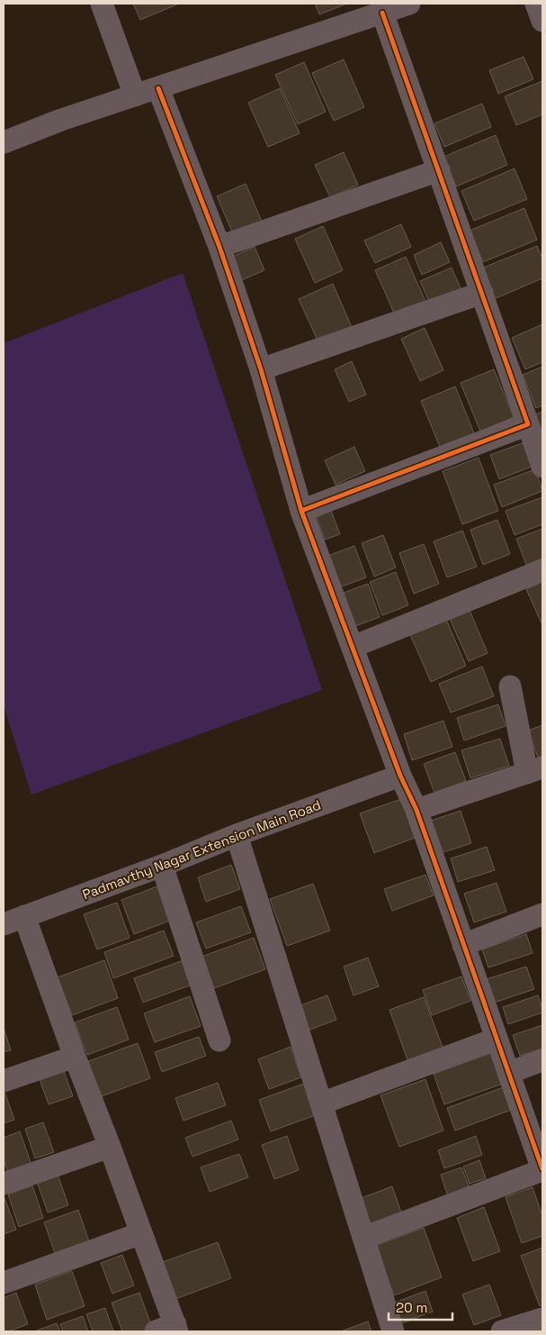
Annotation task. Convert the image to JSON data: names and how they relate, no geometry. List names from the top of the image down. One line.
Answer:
{"streets":{"street":["Padmavthy Nagar Extension Main Road"]},"scale_bar":"20 m"}
